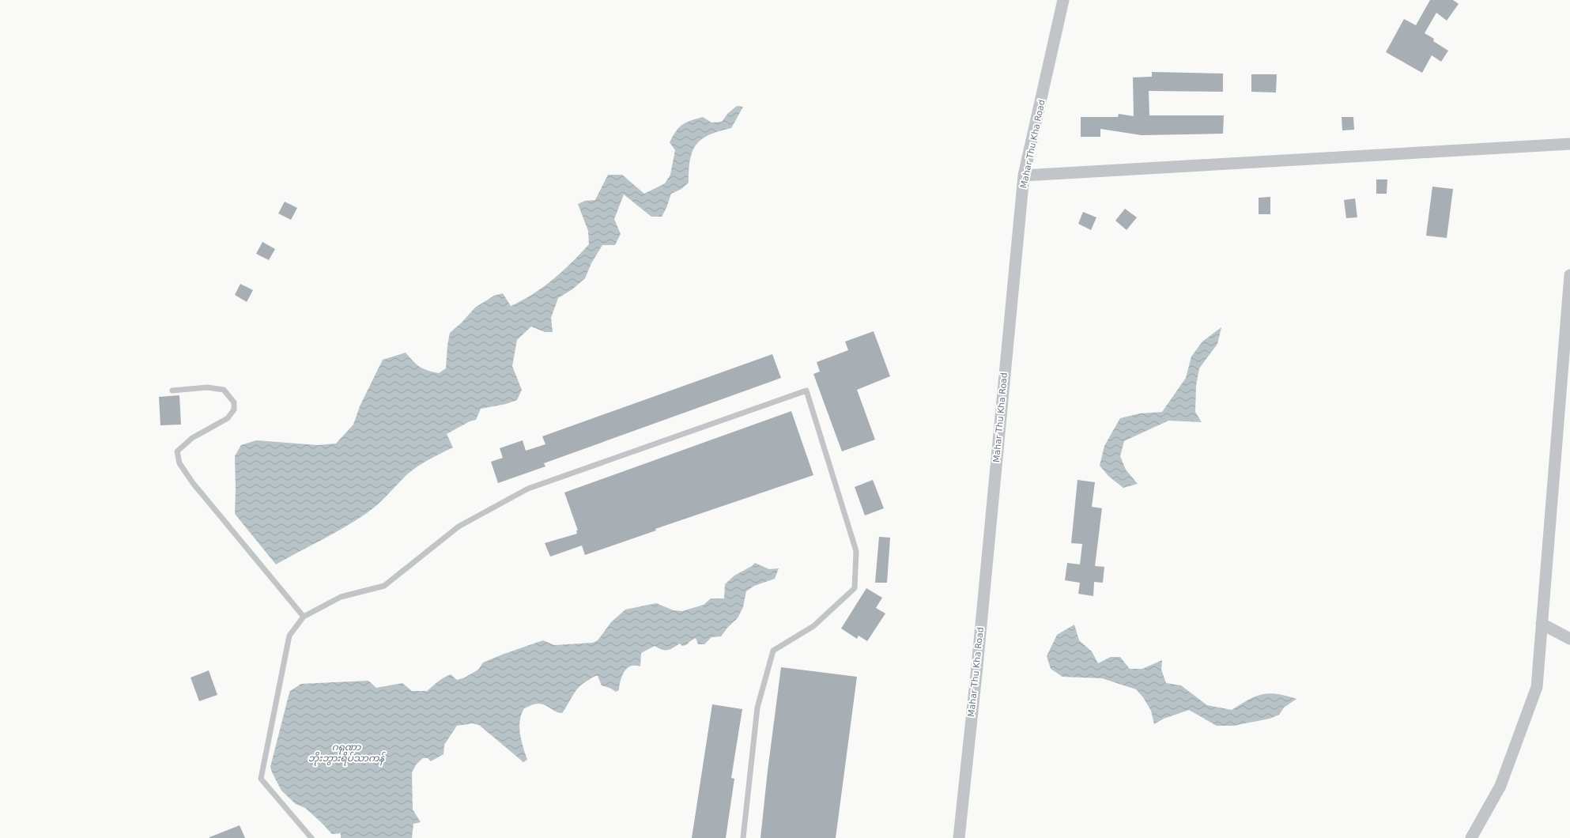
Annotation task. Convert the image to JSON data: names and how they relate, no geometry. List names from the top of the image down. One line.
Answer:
{"streets":{"street":["Mahar Thu Kha Road"]},"water":["ဂရုဏာ ဘိုးဘွားရိပ်သာကန်"]}
